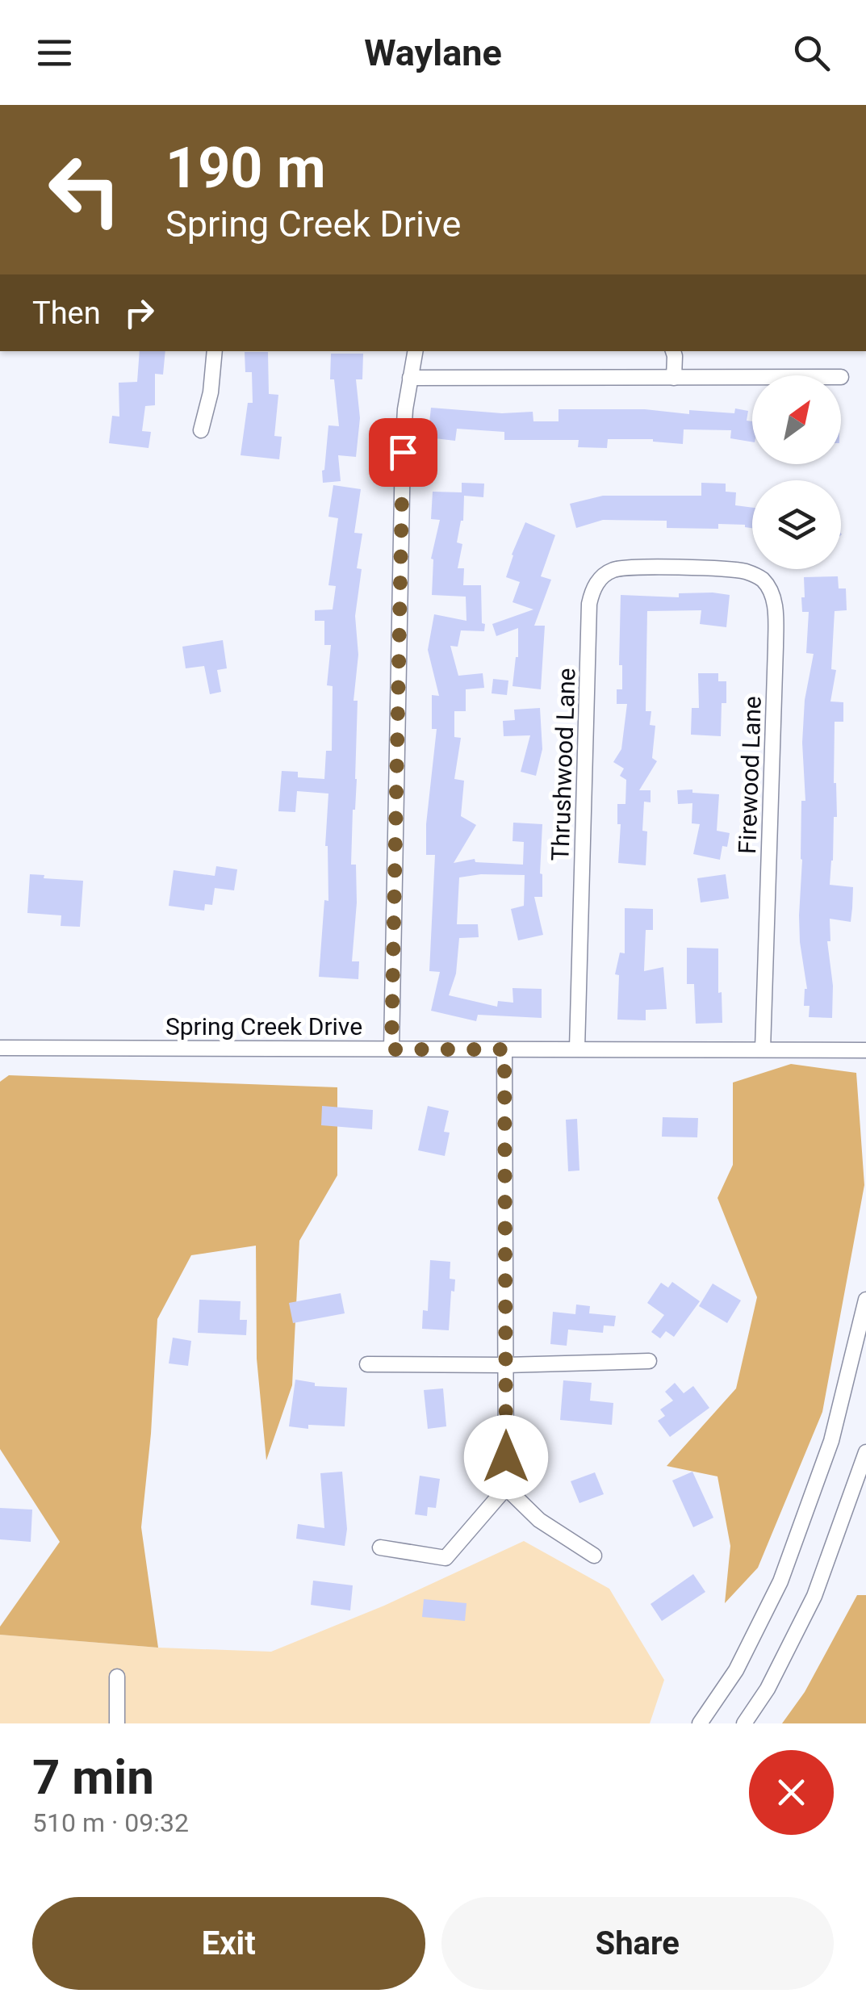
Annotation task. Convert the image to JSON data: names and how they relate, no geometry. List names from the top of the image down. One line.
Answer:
{"streets":{"street":["Thrushwood Lane","Firewood Lane","Spring Creek Drive"]},"crossings":[["Thrushwood Lane","Firewood Lane"],["Thrushwood Lane","Spring Creek Drive"],["Firewood Lane","Spring Creek Drive"]],"north":"top right","page":{"header":"Waylane","turn":["190 m","Spring Creek Drive"],"then":"Then","heading":["7 min","510 m · 09:32"],"buttons":["Exit","Share"]}}
